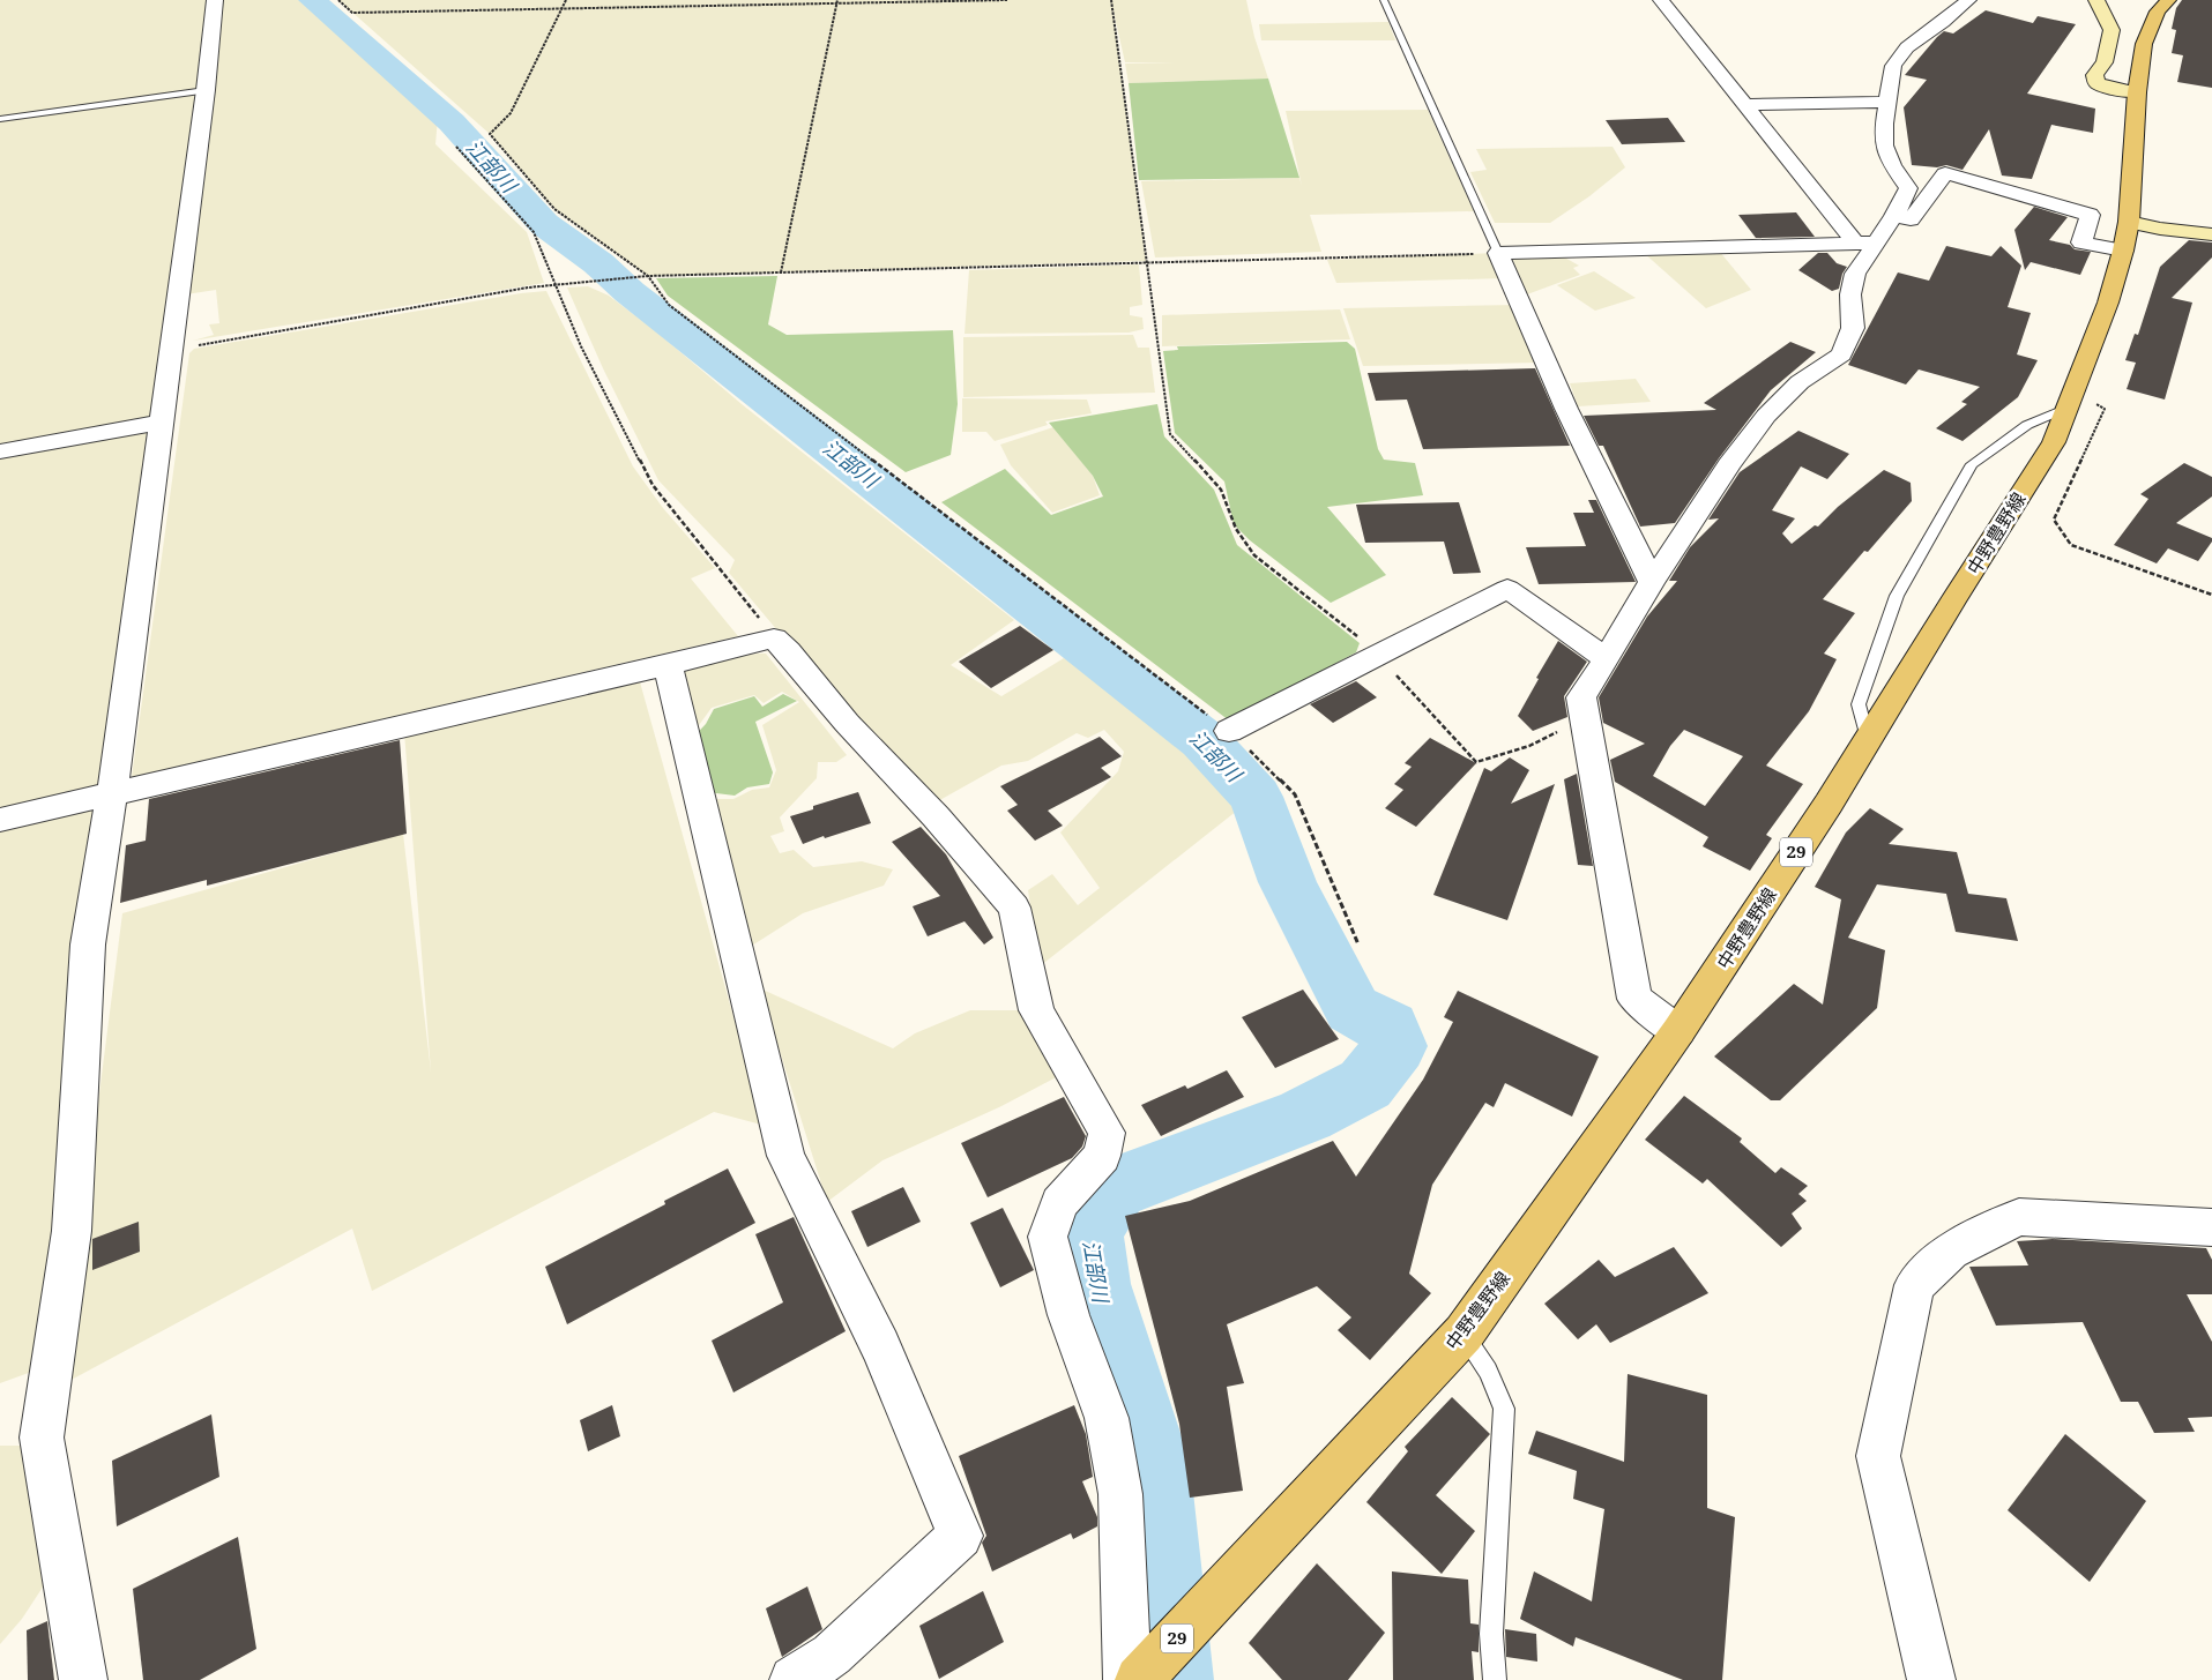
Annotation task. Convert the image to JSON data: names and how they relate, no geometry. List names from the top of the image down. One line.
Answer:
{"streets":{"main road":["中野豊野線","29"]},"water":["江部川"]}
